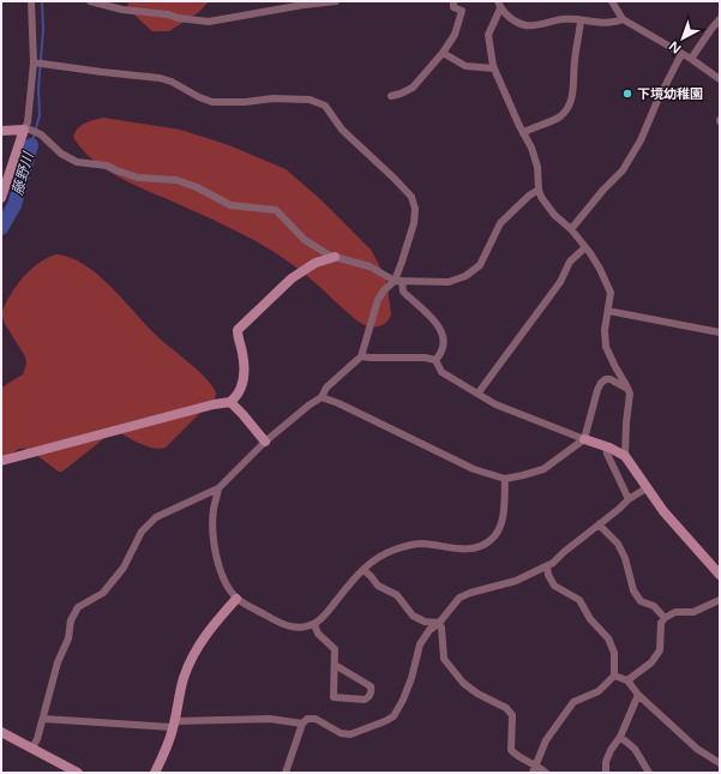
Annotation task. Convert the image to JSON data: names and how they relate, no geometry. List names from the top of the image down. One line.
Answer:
{"water":["藤野川"],"places":["下境幼稚園"],"north":"bottom left"}
